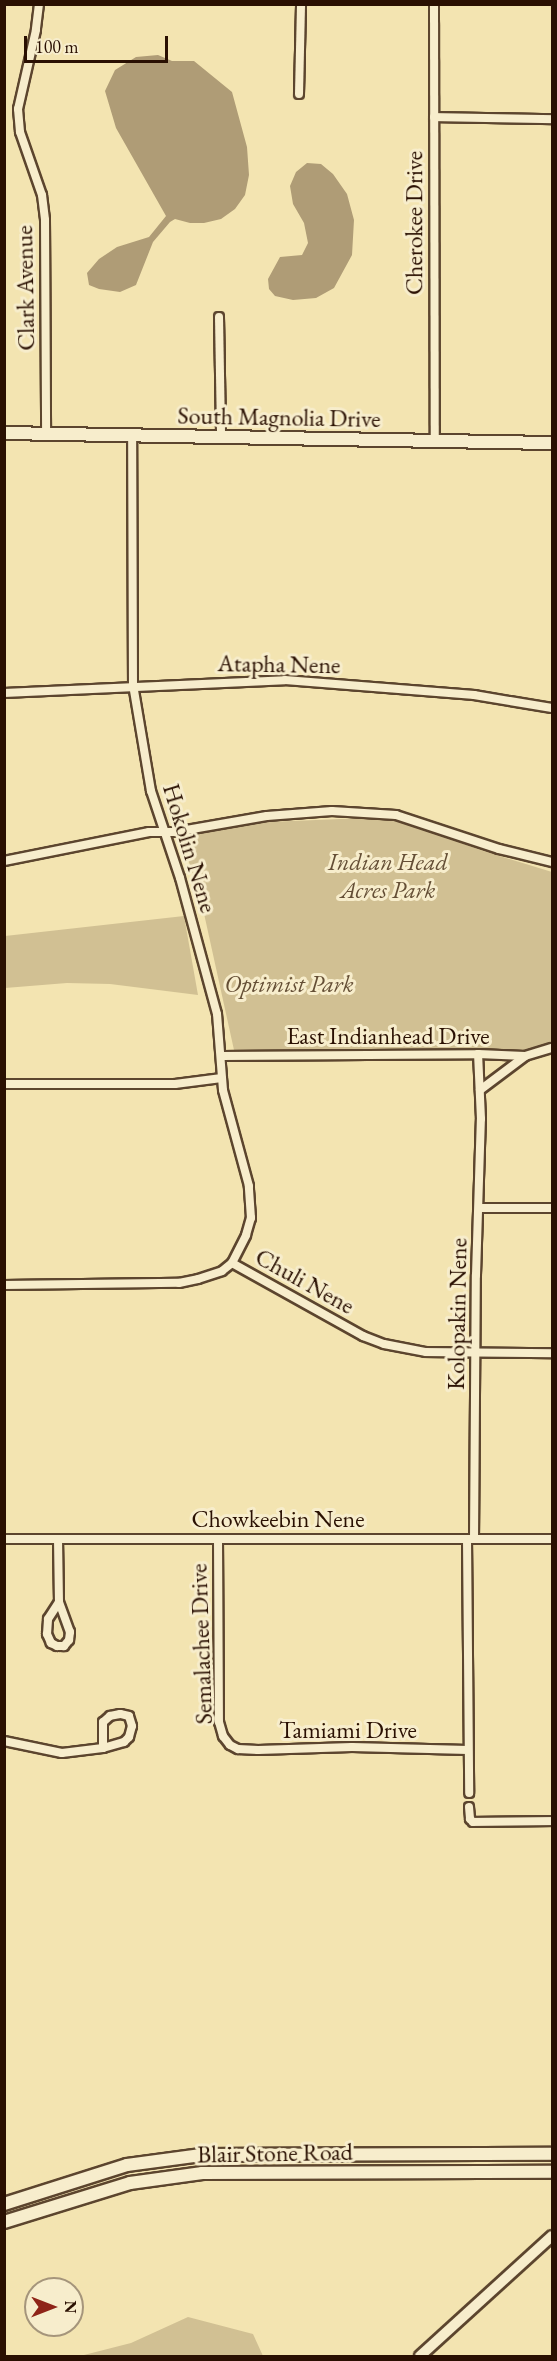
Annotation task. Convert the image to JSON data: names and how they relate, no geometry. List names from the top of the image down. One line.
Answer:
{"streets":{"main road":["South Magnolia Drive","Blair Stone Road"],"street":["Cherokee Drive","Clark Avenue","Atapha Nene","Hokolin Nene","East Indianhead Drive","Chuli Nene","Kolopakin Nene","Chowkeebin Nene","Semalachee Drive","Tamiami Drive"]},"crossings":[["Cherokee Drive","South Magnolia Drive"],["Clark Avenue","South Magnolia Drive"],["South Magnolia Drive","Hokolin Nene"],["Atapha Nene","Hokolin Nene"],["Hokolin Nene","East Indianhead Drive"],["Hokolin Nene","Chuli Nene"],["East Indianhead Drive","Kolopakin Nene"],["Chuli Nene","Kolopakin Nene"],["Kolopakin Nene","Chowkeebin Nene"],["Kolopakin Nene","Tamiami Drive"],["Chowkeebin Nene","Semalachee Drive"],["Semalachee Drive","Tamiami Drive"]],"parks":["Indian Head Acres Park","Optimist Park"],"scale_bar":"100 m","north":"right"}
